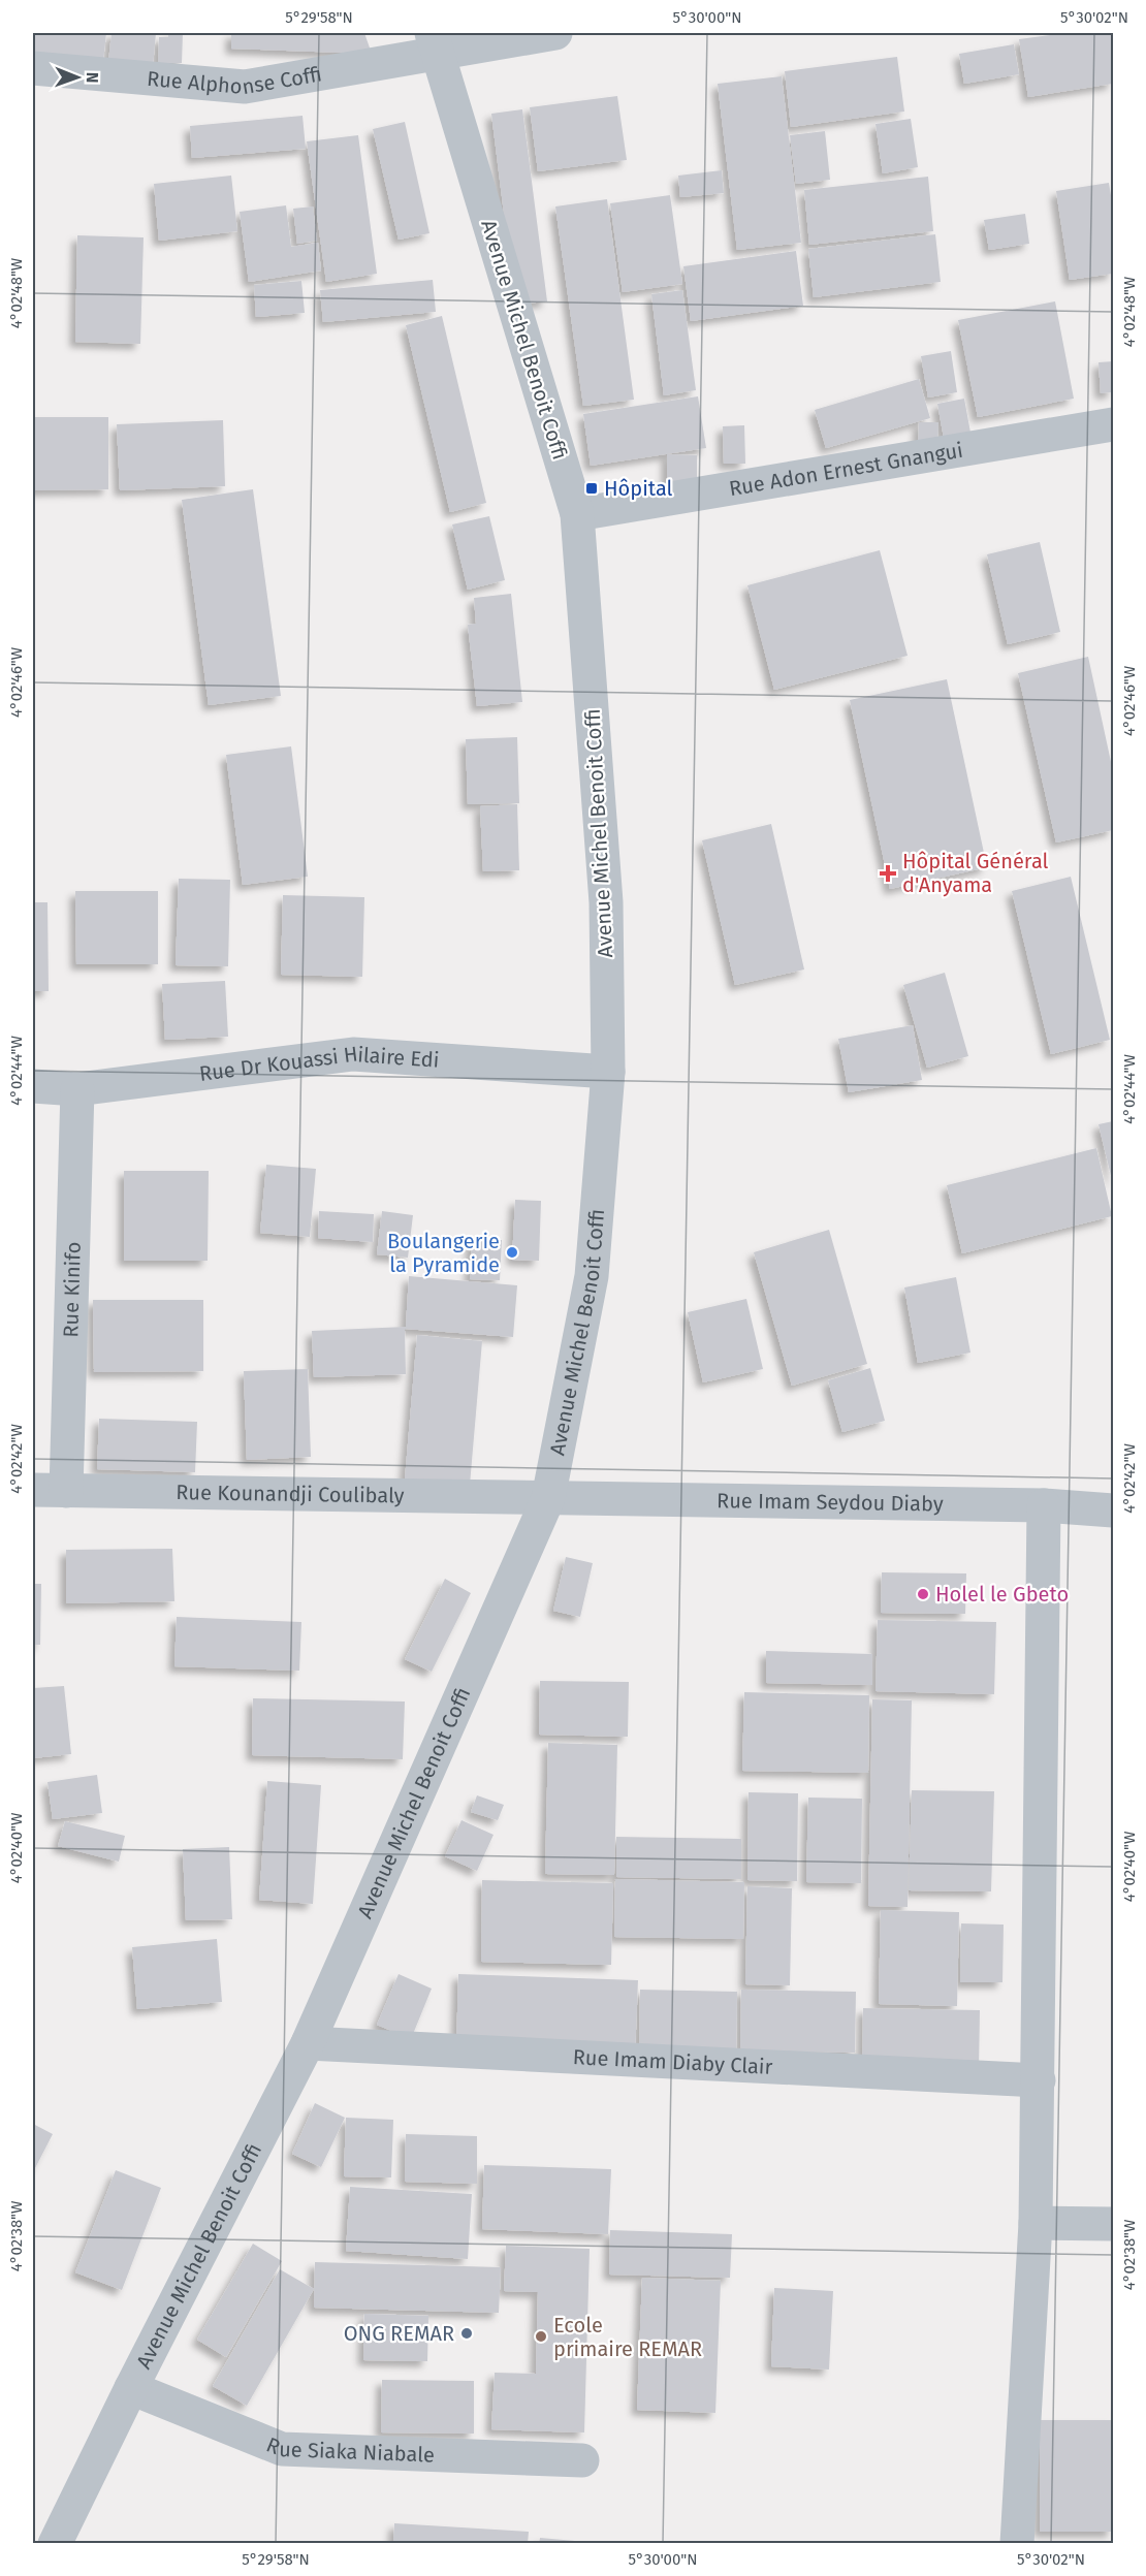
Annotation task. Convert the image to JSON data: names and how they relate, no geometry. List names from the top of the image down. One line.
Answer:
{"streets":{"street":["Rue Alphonse Coffi","Avenue Michel Benoit Coffi","Rue Adon Ernest Gnangui","Rue Dr Kouassi Hilaire Edi","Rue Kinifo","Rue Kounandji Coulibaly","Rue Imam Seydou Diaby","Rue Imam Diaby Clair","Rue Siaka Niabale"]},"crossings":[["Rue Alphonse Coffi","Avenue Michel Benoit Coffi"],["Avenue Michel Benoit Coffi","Rue Adon Ernest Gnangui"],["Avenue Michel Benoit Coffi","Rue Dr Kouassi Hilaire Edi"],["Avenue Michel Benoit Coffi","Rue Kounandji Coulibaly"],["Avenue Michel Benoit Coffi","Rue Imam Seydou Diaby"],["Avenue Michel Benoit Coffi","Rue Imam Diaby Clair"],["Avenue Michel Benoit Coffi","Rue Siaka Niabale"],["Rue Dr Kouassi Hilaire Edi","Rue Kinifo"],["Rue Kinifo","Rue Kounandji Coulibaly"],["Rue Kounandji Coulibaly","Rue Imam Seydou Diaby"]],"places":{"transit":["Hôpital"],"health":["Hôpital Général d'Anyama"],"other":["Boulangerie la Pyramide","Holel le Gbeto","ONG REMAR","Ecole primaire REMAR"]},"north":"right","coordinates":["5°29'58\"N","5°30'00\"N","5°30'02\"N","4°02'48\"W","4°02'46\"W","4°02'44\"W","4°02'42\"W","4°02'40\"W","4°02'38\"W"]}
